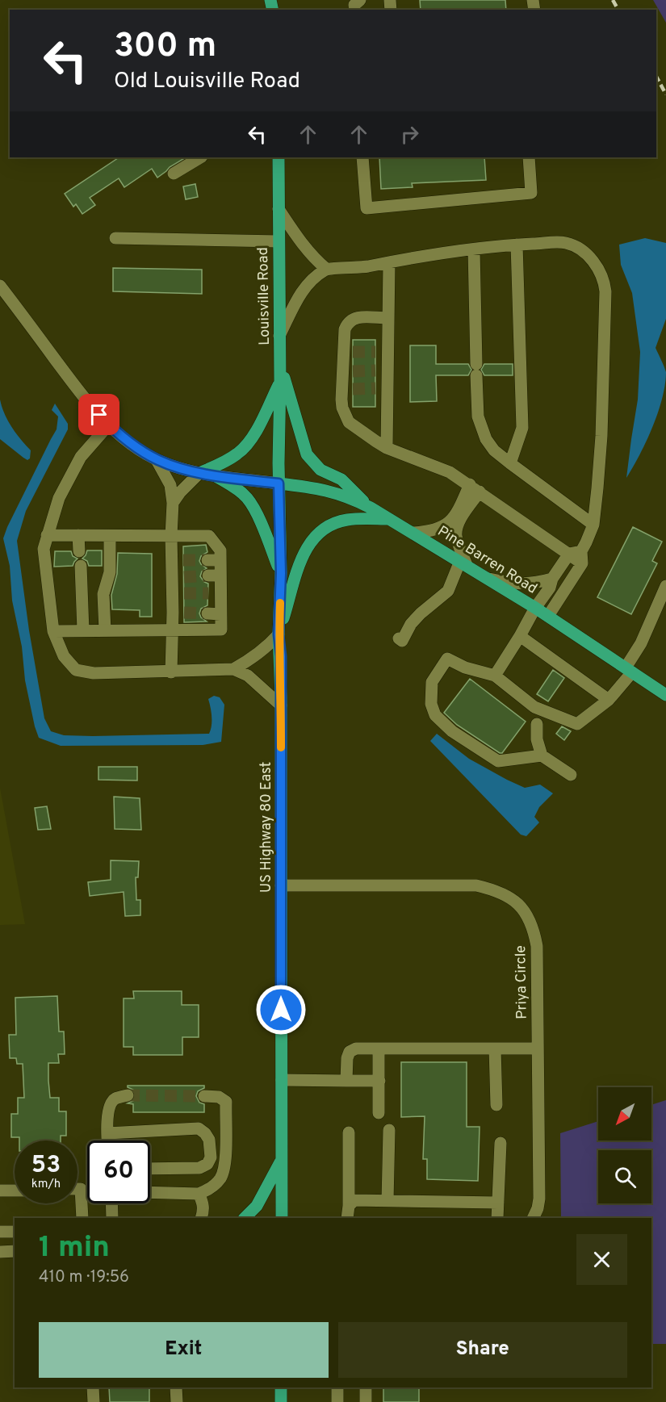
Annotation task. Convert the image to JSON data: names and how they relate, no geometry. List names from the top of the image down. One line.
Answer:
{"streets":{"main road":["Louisville Road","Pine Barren Road","US Highway 80 East"],"street":["Priya Circle"]},"crossings":[["Louisville Road","US Highway 80 East"],["Pine Barren Road","US Highway 80 East"],["US Highway 80 East","Priya Circle"]],"north":"bottom left","page":{"turn":["300 m","Old Louisville Road"],"speed":"53 km/h","limit":"60","heading":["1 min","410 m · 19:56"],"buttons":["Exit","Share"]}}
